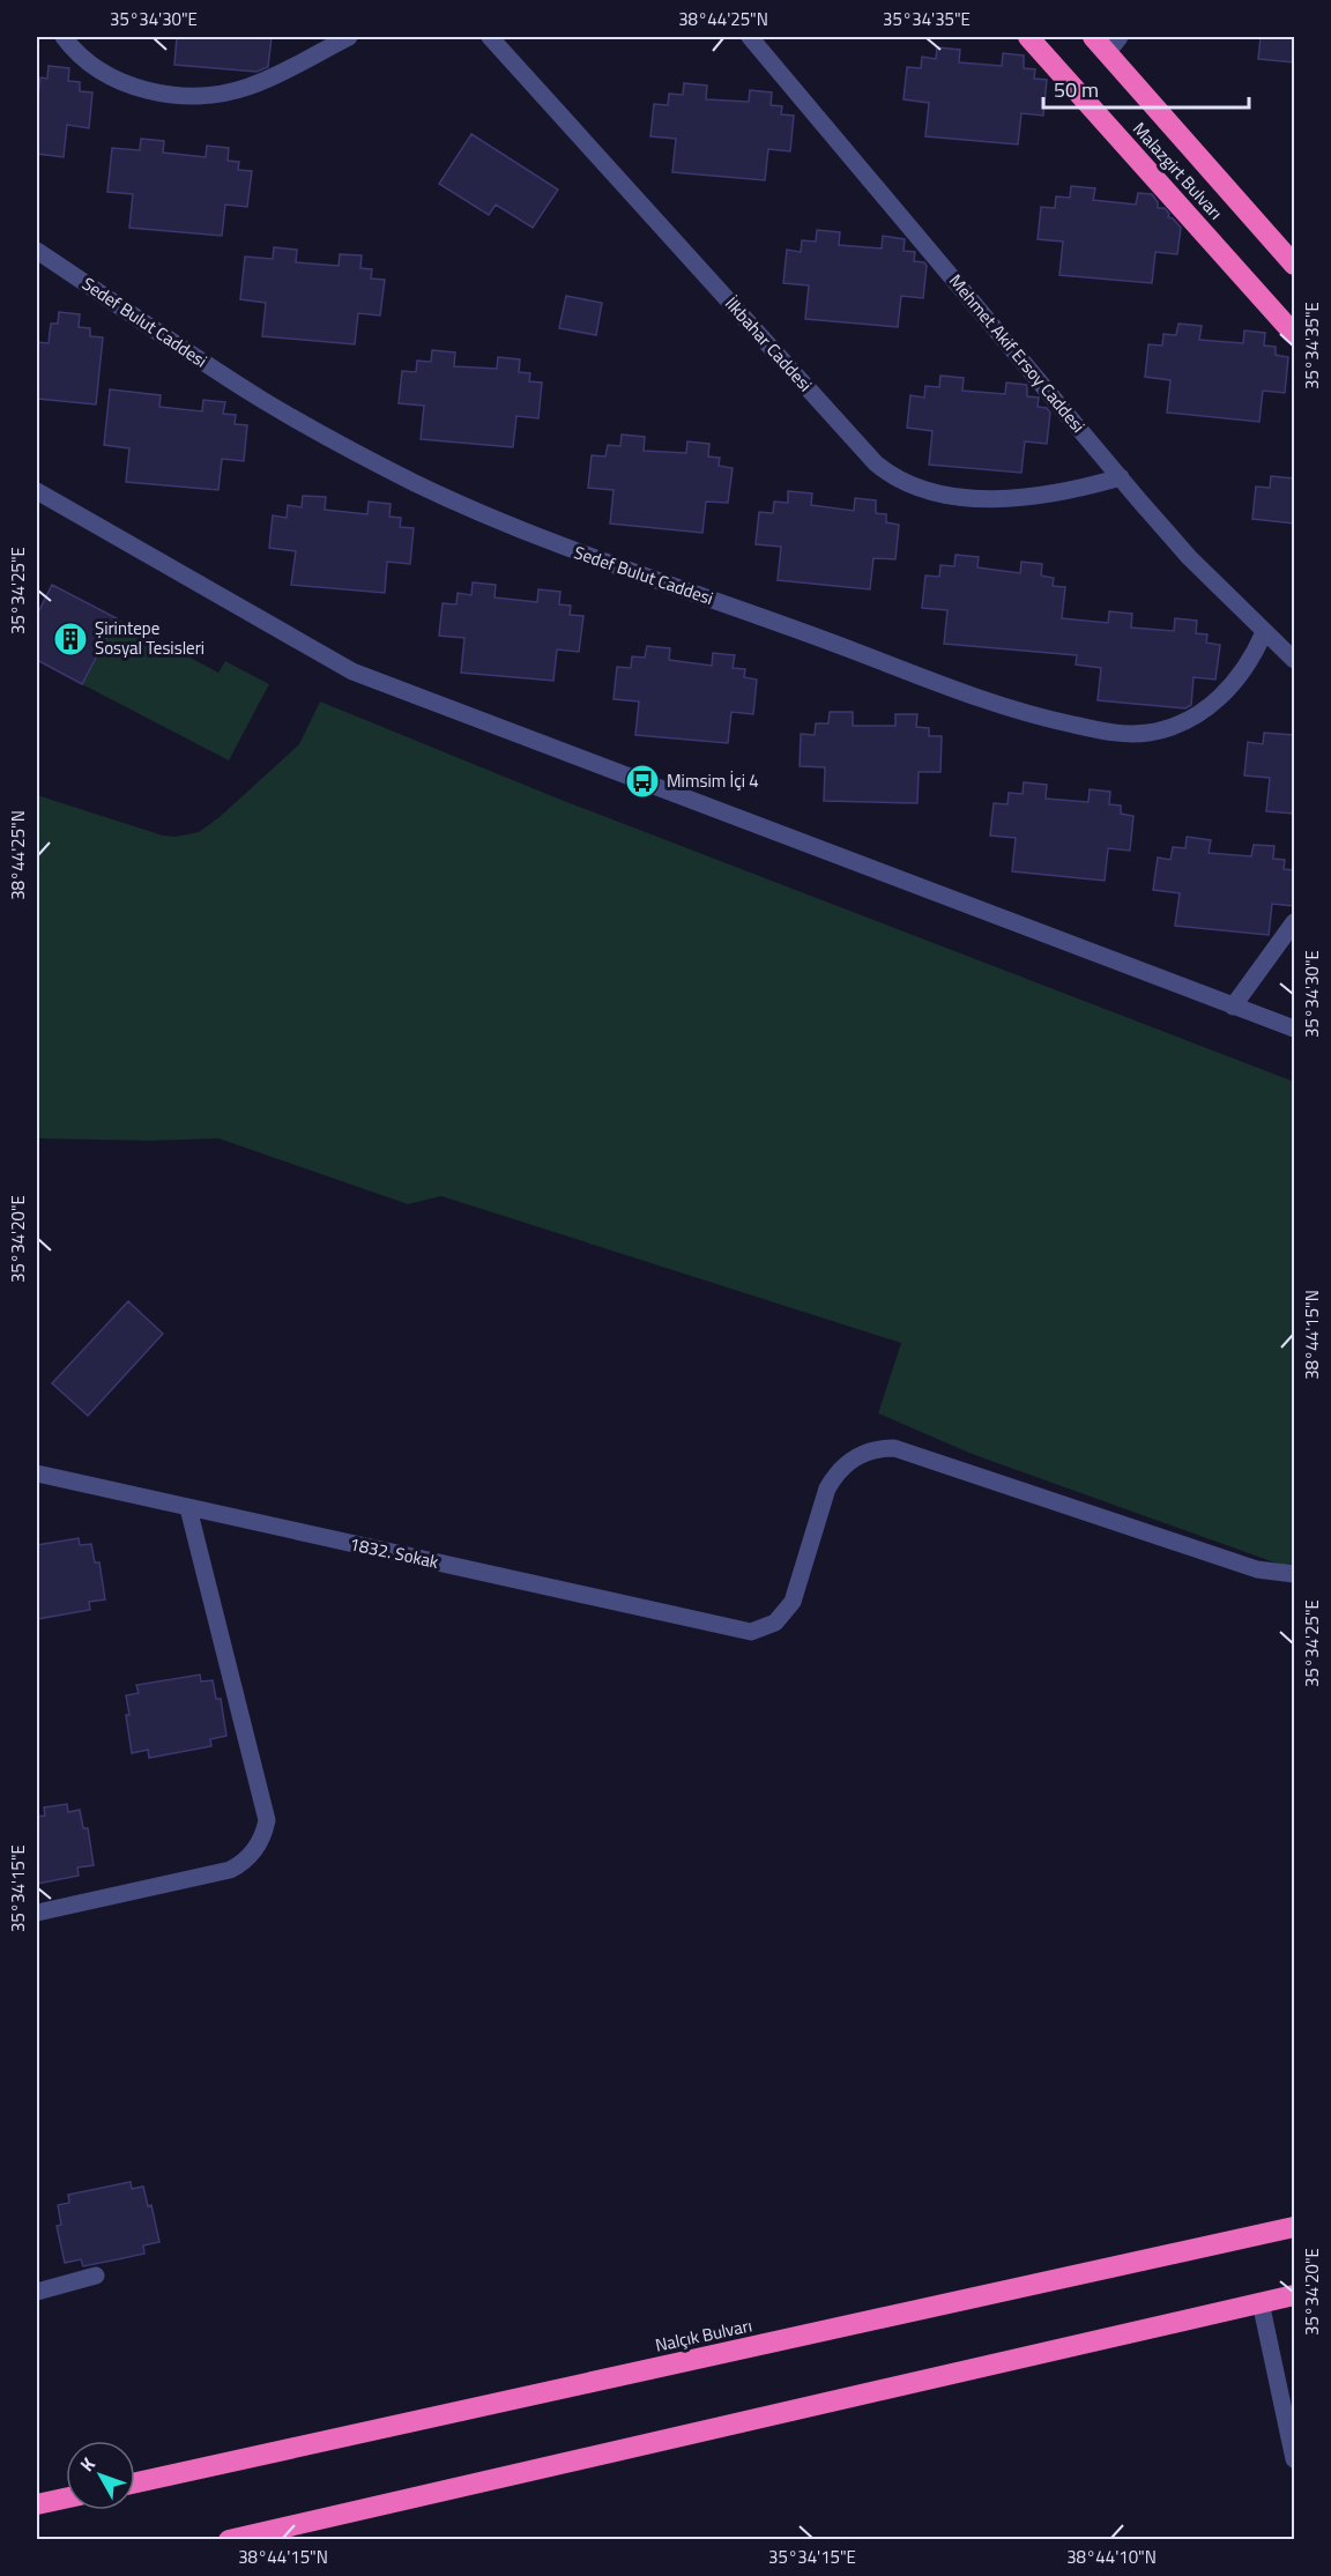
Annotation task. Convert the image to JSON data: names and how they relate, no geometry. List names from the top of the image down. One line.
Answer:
{"streets":{"highway":["Malazgirt Bulvarı","Nalçık Bulvarı"],"street":["Sedef Bulut Caddesi","İlkbahar Caddesi","Mehmet Akif Ersoy Caddesi","1832. Sokak"]},"crossings":[["Sedef Bulut Caddesi","Mehmet Akif Ersoy Caddesi"],["İlkbahar Caddesi","Mehmet Akif Ersoy Caddesi"]],"places":{"building":["Şirintepe Sosyal Tesisleri"],"bus stop":["Mimsim İçi 4"]},"scale_bar":"50 m","north":"top left","coordinates":["35°34'30\"E","38°44'25\"N","35°34'35\"E","35°34'25\"E","35°34'20\"E","38°44'15\"N","35°34'15\"E","38°44'10\"N"]}
